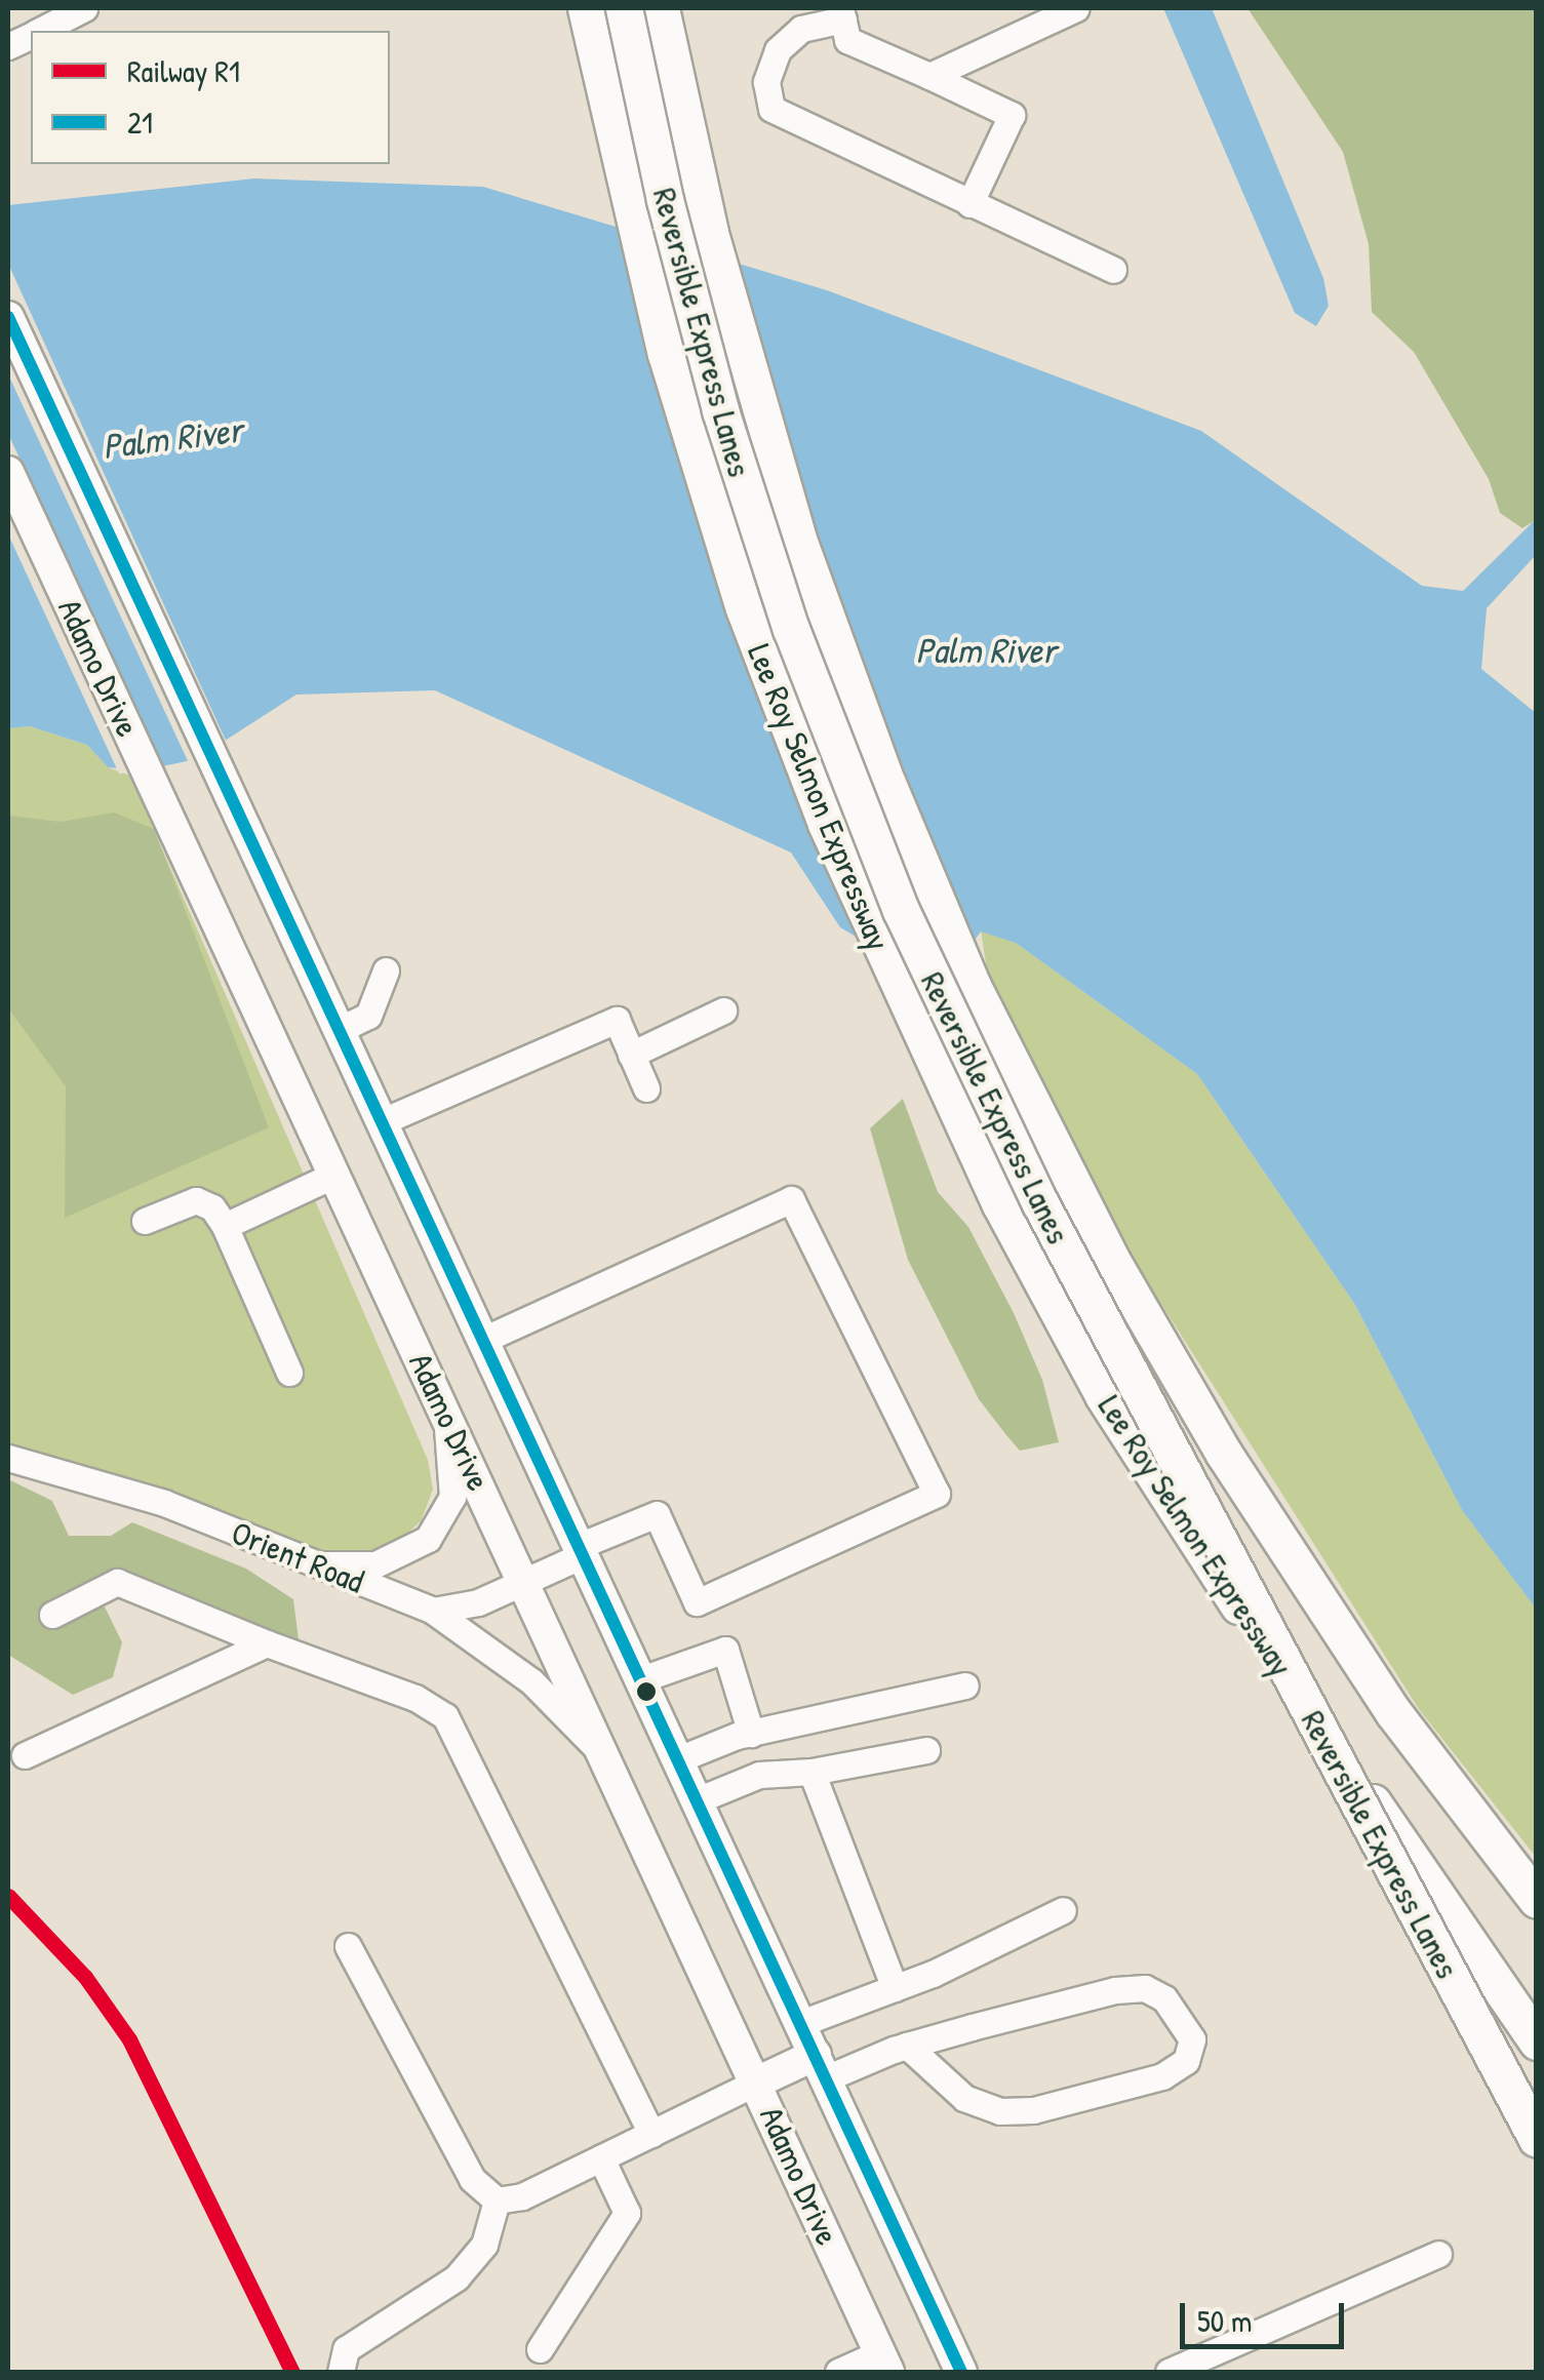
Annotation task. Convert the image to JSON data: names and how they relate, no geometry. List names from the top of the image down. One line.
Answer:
{"streets":{"highway":["Reversible Express Lanes","Lee Roy Selmon Expressway"],"main road":["Adamo Drive"],"street":["Orient Road"]},"crossings":[["Adamo Drive","Orient Road"]],"water":["Palm River"],"lines":["transit line 21","rail line R1"],"legend":["Railway R1","21"],"scale_bar":"50 m"}
